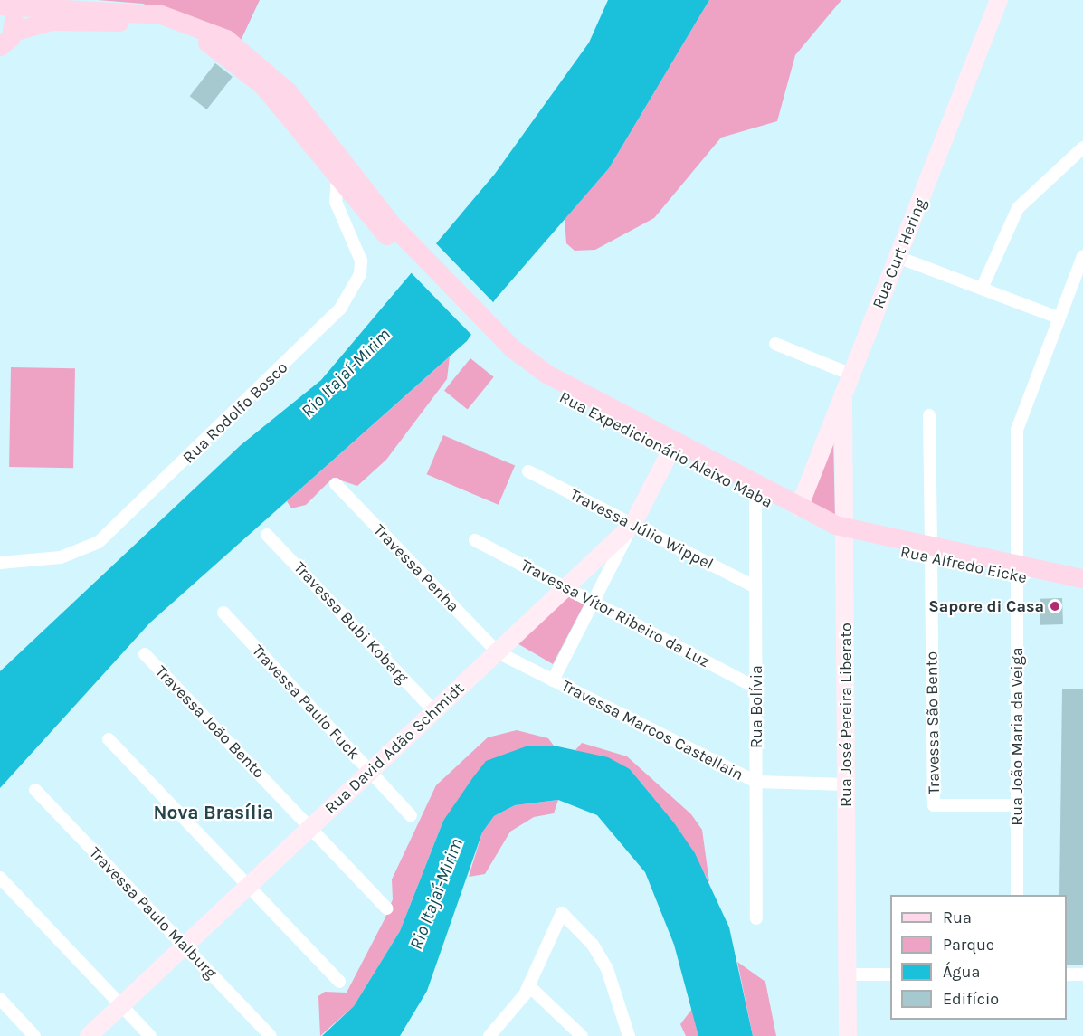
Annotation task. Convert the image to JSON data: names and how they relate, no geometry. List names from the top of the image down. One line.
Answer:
{"streets":{"main road":["Rua Curt Hering","Rua Expedicionário Aleixo Maba","Rua Alfredo Eicke","Rua José Pereira Liberato","Rua David Adão Schmidt"],"street":["Rua Rodolfo Bosco","Travessa Júlio Wippel","Travessa Penha","Travessa Vítor Ribeiro da Luz","Travessa Bubi Kobarg","Travessa Paulo Fuck","Rua Bolívia","Travessa João Bento","Travessa São Bento","Travessa Marcos Castellain","Rua João Maria da Veiga","Travessa Paulo Malburg"]},"crossings":[["Rua Curt Hering","Rua Expedicionário Aleixo Maba"],["Rua Curt Hering","Rua José Pereira Liberato"],["Rua Expedicionário Aleixo Maba","Rua Alfredo Eicke"],["Rua Expedicionário Aleixo Maba","Rua Bolívia"],["Rua Expedicionário Aleixo Maba","Rua José Pereira Liberato"],["Rua Expedicionário Aleixo Maba","Rua David Adão Schmidt"],["Travessa Júlio Wippel","Rua Bolívia"],["Travessa Júlio Wippel","Rua David Adão Schmidt"],["Rua Alfredo Eicke","Rua José Pereira Liberato"],["Rua Alfredo Eicke","Travessa São Bento"],["Rua Alfredo Eicke","Rua João Maria da Veiga"],["Travessa Penha","Travessa Marcos Castellain"],["Travessa Penha","Rua David Adão Schmidt"],["Travessa Vítor Ribeiro da Luz","Rua Bolívia"],["Travessa Vítor Ribeiro da Luz","Rua David Adão Schmidt"],["Travessa Bubi Kobarg","Rua David Adão Schmidt"],["Travessa Paulo Fuck","Rua David Adão Schmidt"],["Rua Bolívia","Travessa Marcos Castellain"],["Rua José Pereira Liberato","Travessa Marcos Castellain"],["Travessa João Bento","Rua David Adão Schmidt"],["Travessa São Bento","Rua João Maria da Veiga"],["Travessa Marcos Castellain","Rua David Adão Schmidt"],["Rua David Adão Schmidt","Travessa Paulo Malburg"]],"districts":["Nova Brasília"],"water":["Rio Itajaí-Mirim"],"places":["Sapore di Casa"],"legend":["Rua","Parque","Água","Edifício"]}
